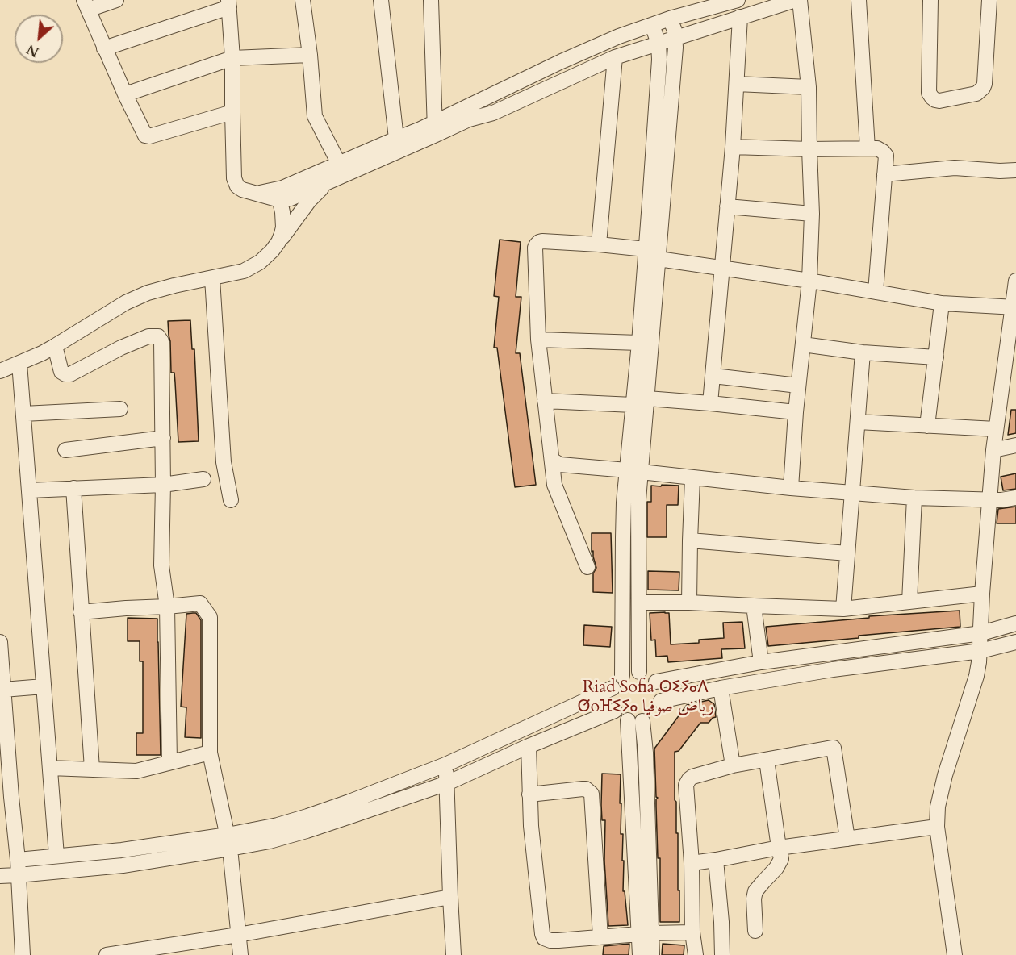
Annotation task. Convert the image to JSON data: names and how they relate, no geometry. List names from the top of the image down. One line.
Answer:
{"districts":["Riad Sofia ⵔⵉⵢⴰⴷ ⵚoⴼⵉⵢⴰ رياض صوفيا"],"north":"bottom left"}
